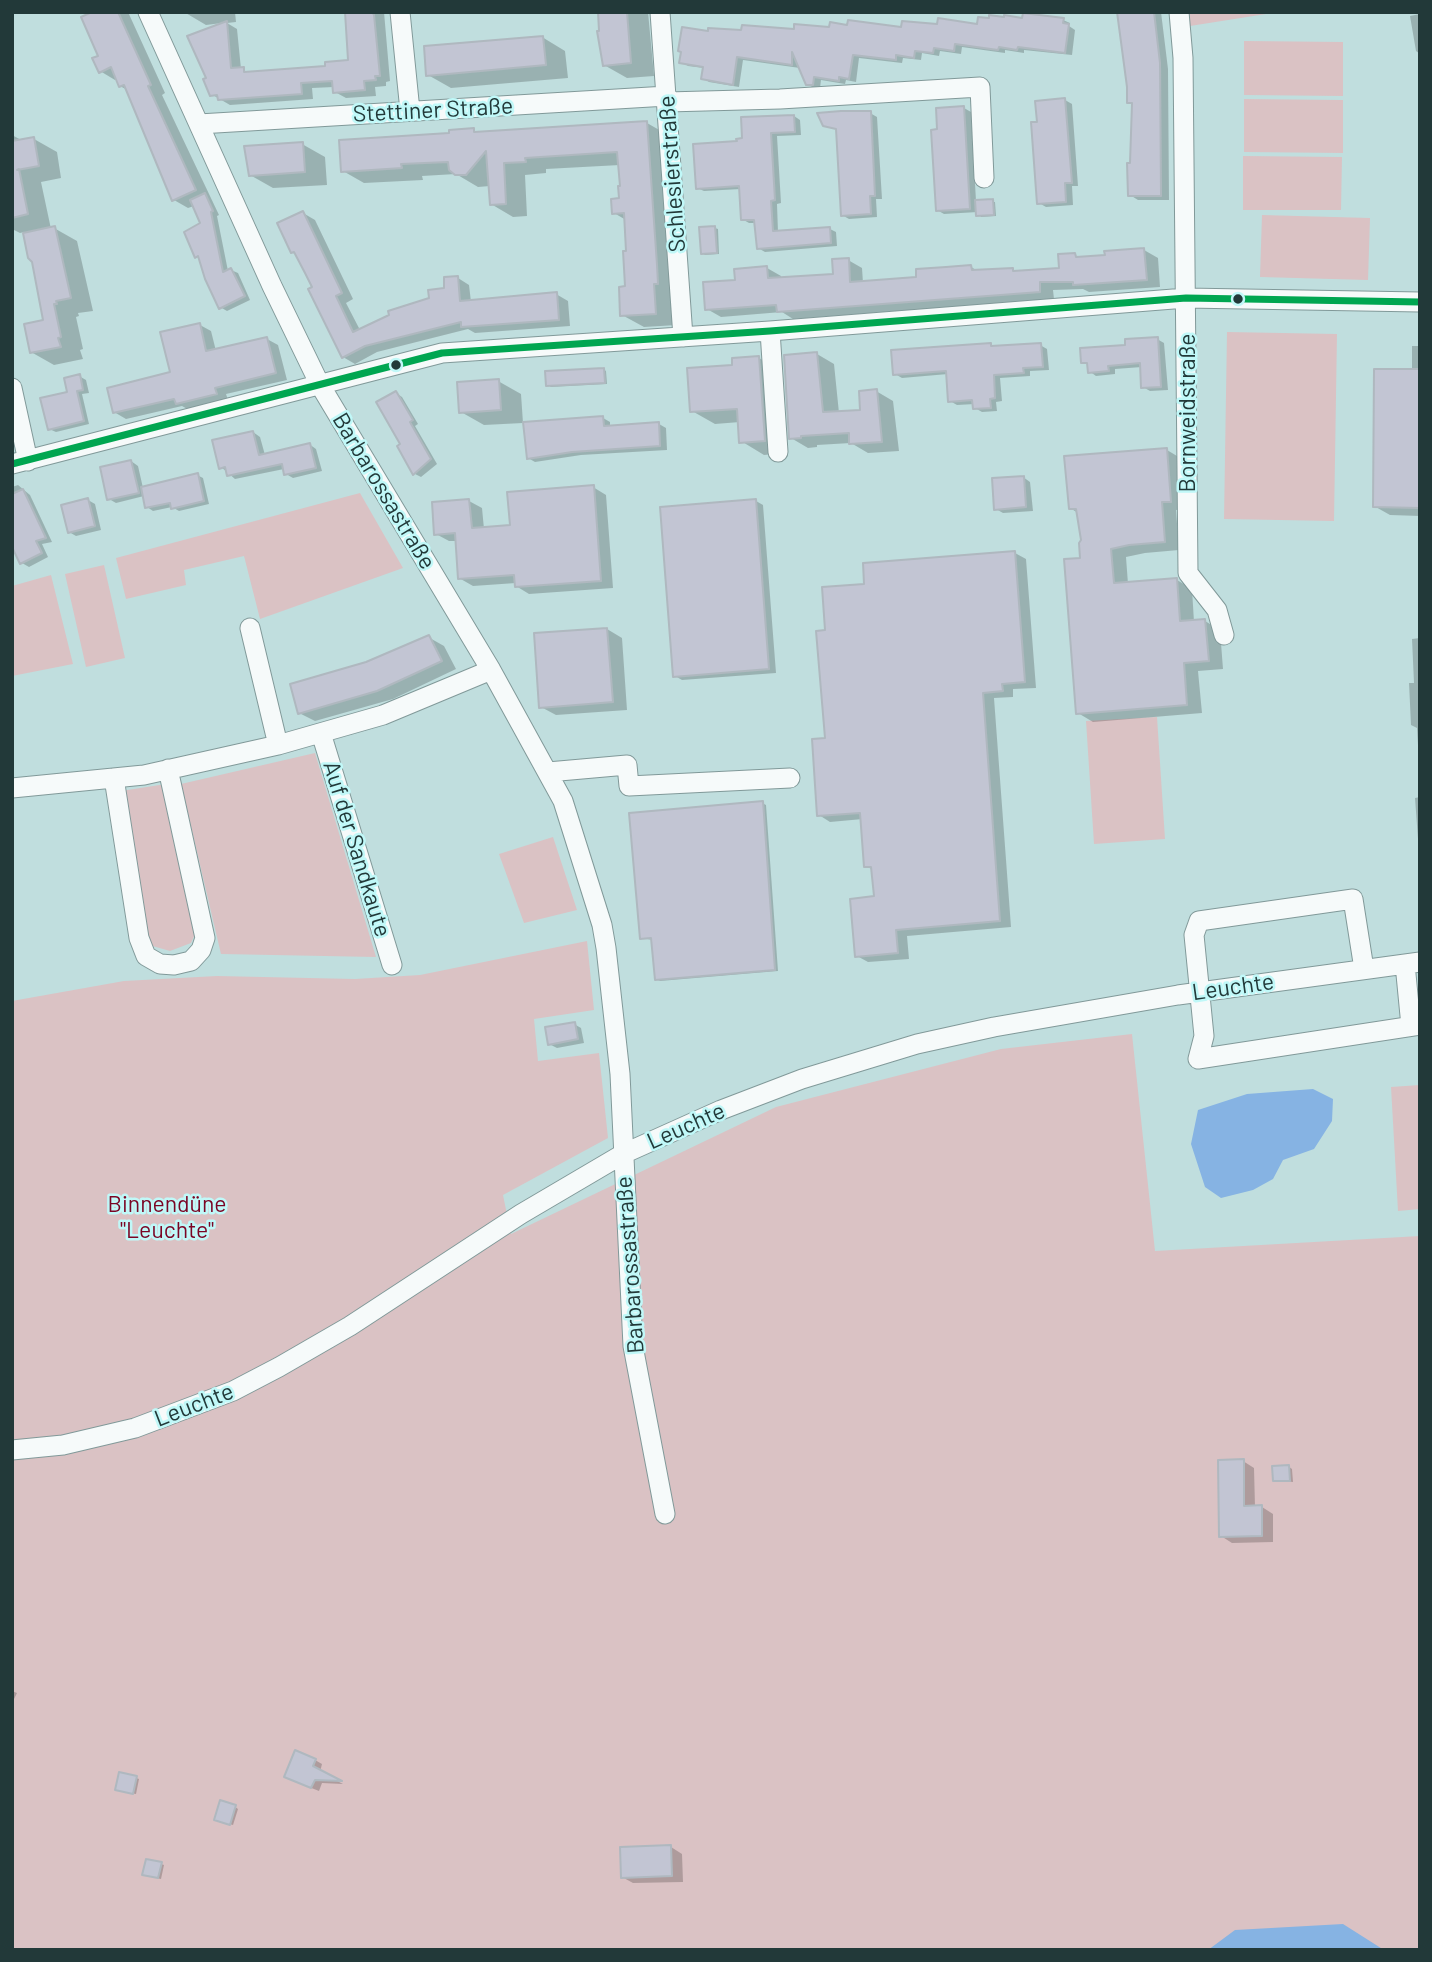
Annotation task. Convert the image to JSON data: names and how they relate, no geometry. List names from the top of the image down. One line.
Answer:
{"streets":{"street":["Stettiner Straße","Schlesierstraße","Bornweidstraße","Barbarossastraße","Auf der Sandkaute","Leuchte"]},"crossings":[["Stettiner Straße","Schlesierstraße"],["Stettiner Straße","Barbarossastraße"],["Barbarossastraße","Auf der Sandkaute"],["Barbarossastraße","Leuchte"]],"parks":["Binnendüne \"Leuchte\""]}
